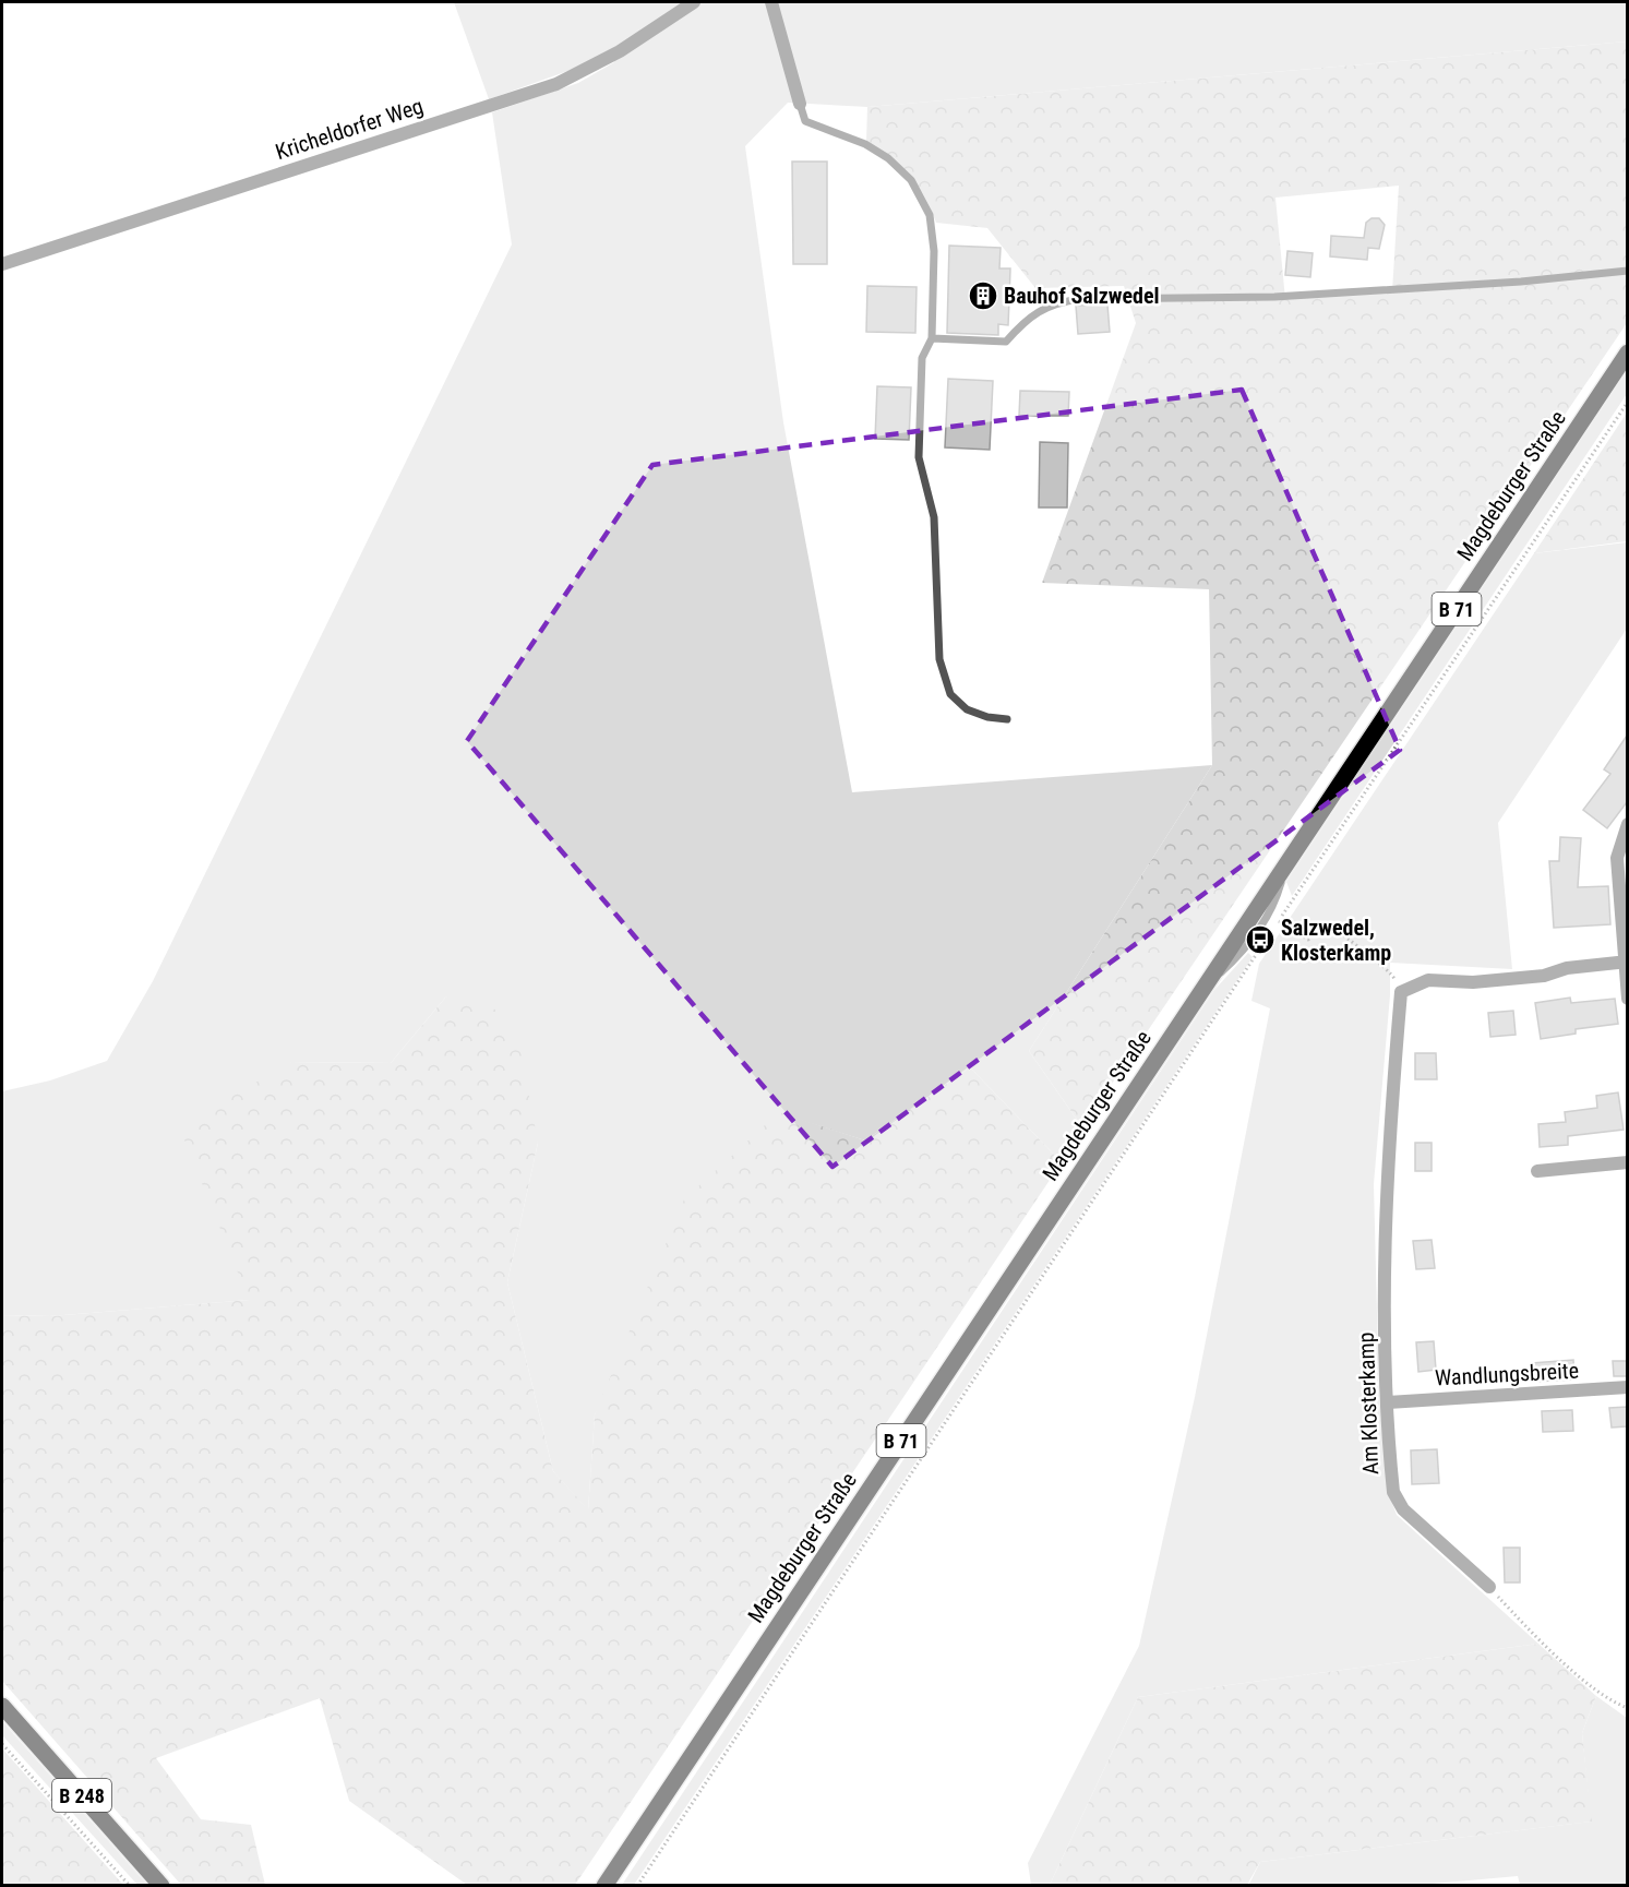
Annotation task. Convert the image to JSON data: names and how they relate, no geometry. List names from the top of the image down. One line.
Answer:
{"streets":{"main road":["Magdeburger Straße","B 71","B 248"],"street":["Kricheldorfer Weg","Wandlungsbreite","Am Klosterkamp"]},"crossings":[["Wandlungsbreite","Am Klosterkamp"]],"places":{"building":["Bauhof Salzwedel"],"bus stop":["Salzwedel, Klosterkamp"]}}
